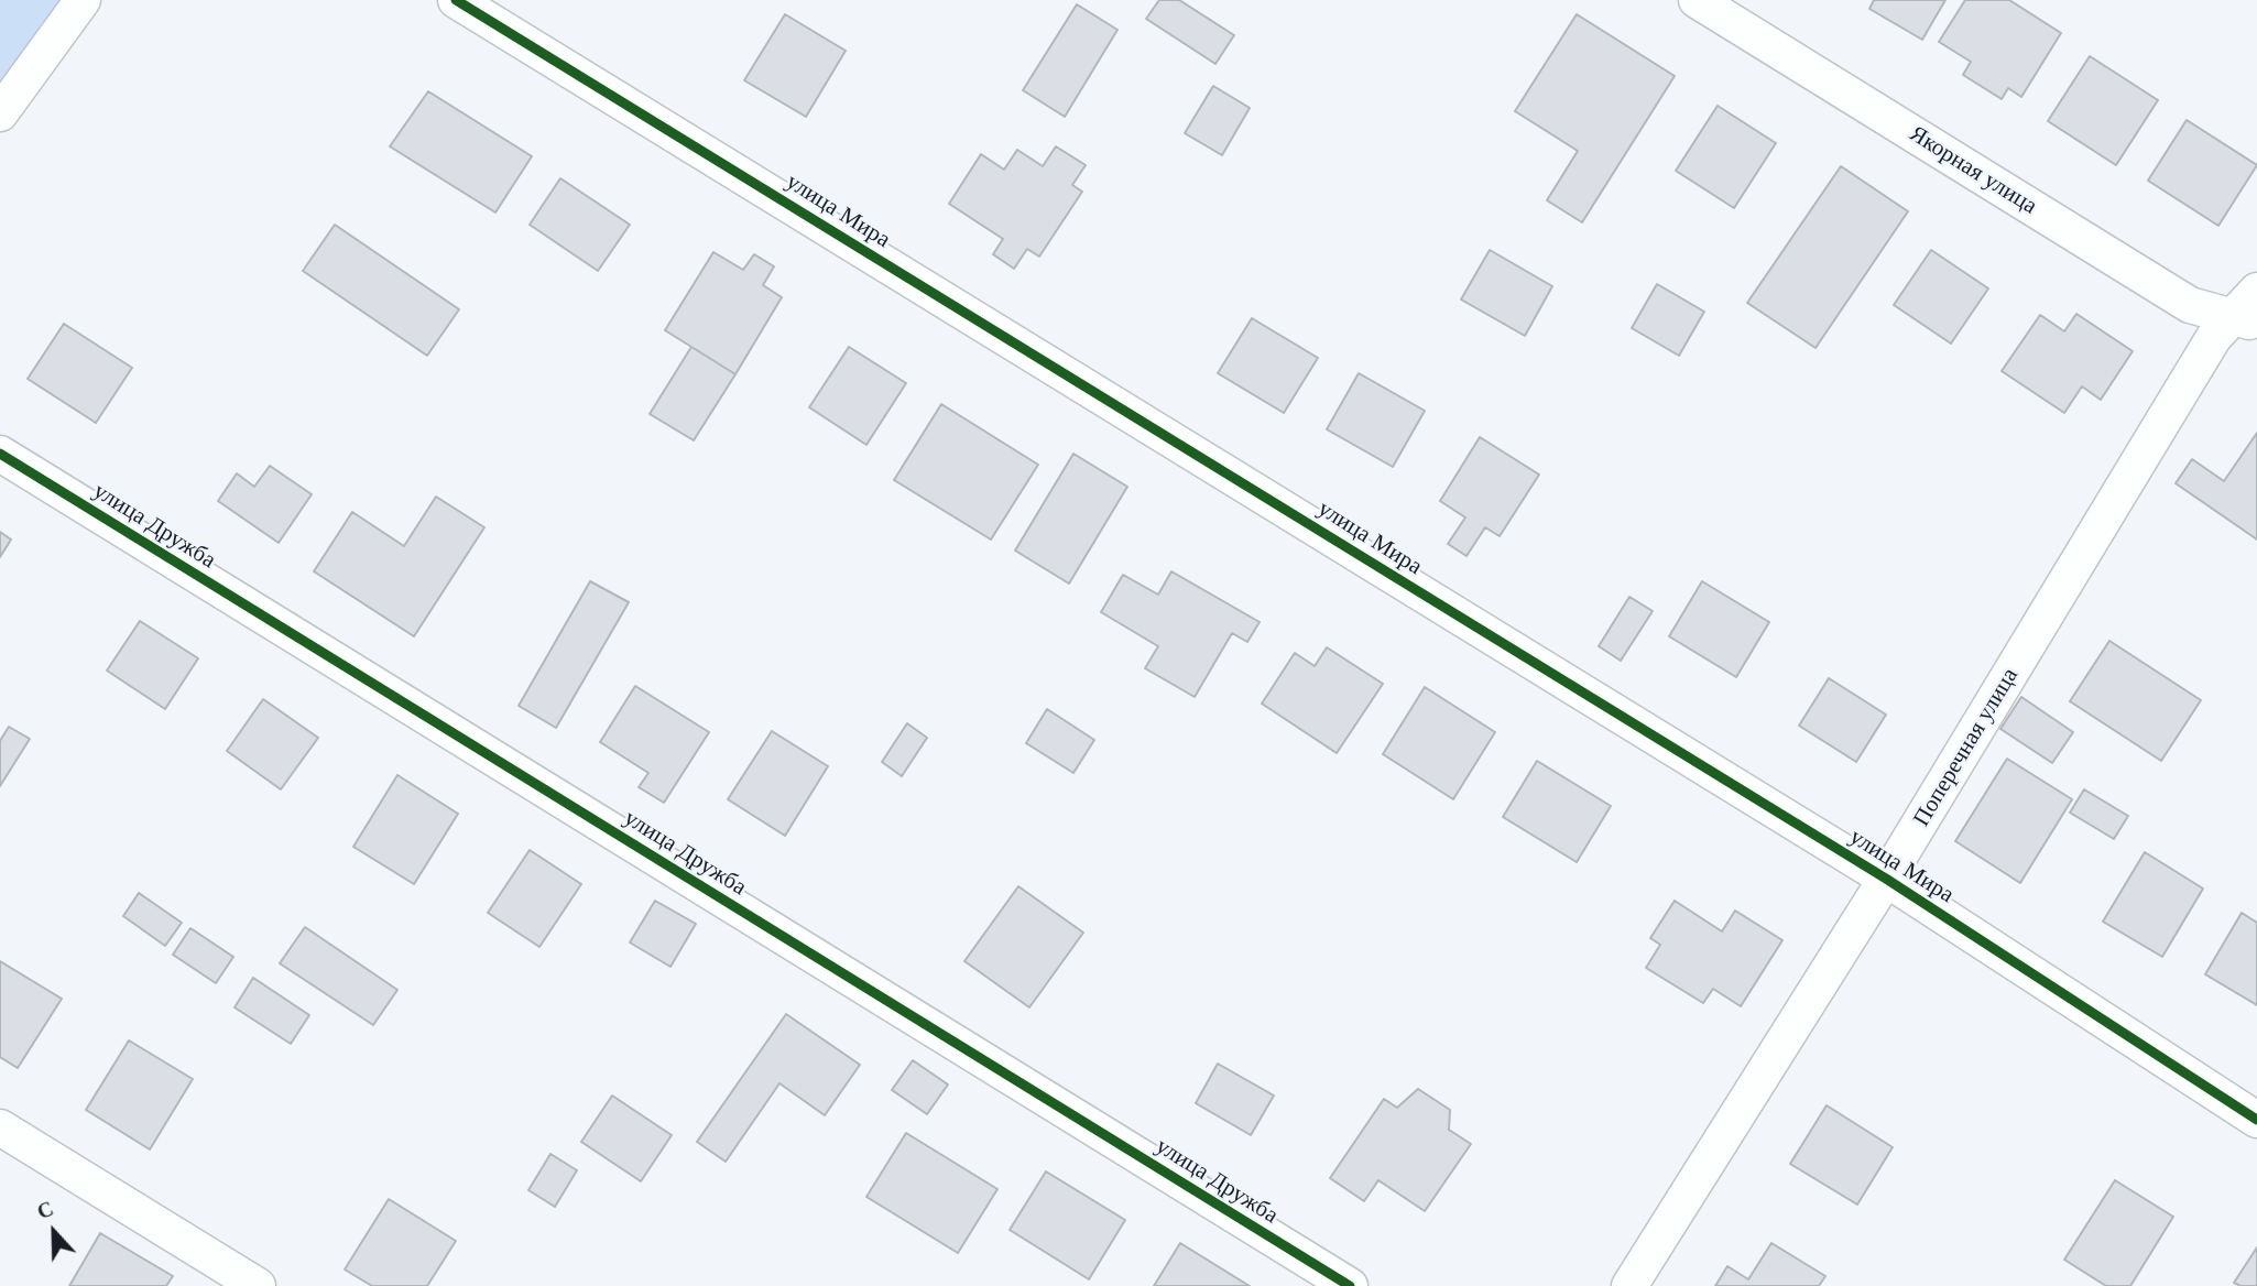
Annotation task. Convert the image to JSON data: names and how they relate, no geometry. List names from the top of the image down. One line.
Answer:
{"streets":{"street":["Якорная улица","улица Мира","улица Дружба","Поперечная улица"]},"crossings":[["Якорная улица","Поперечная улица"],["улица Мира","Поперечная улица"]],"north":"top"}
